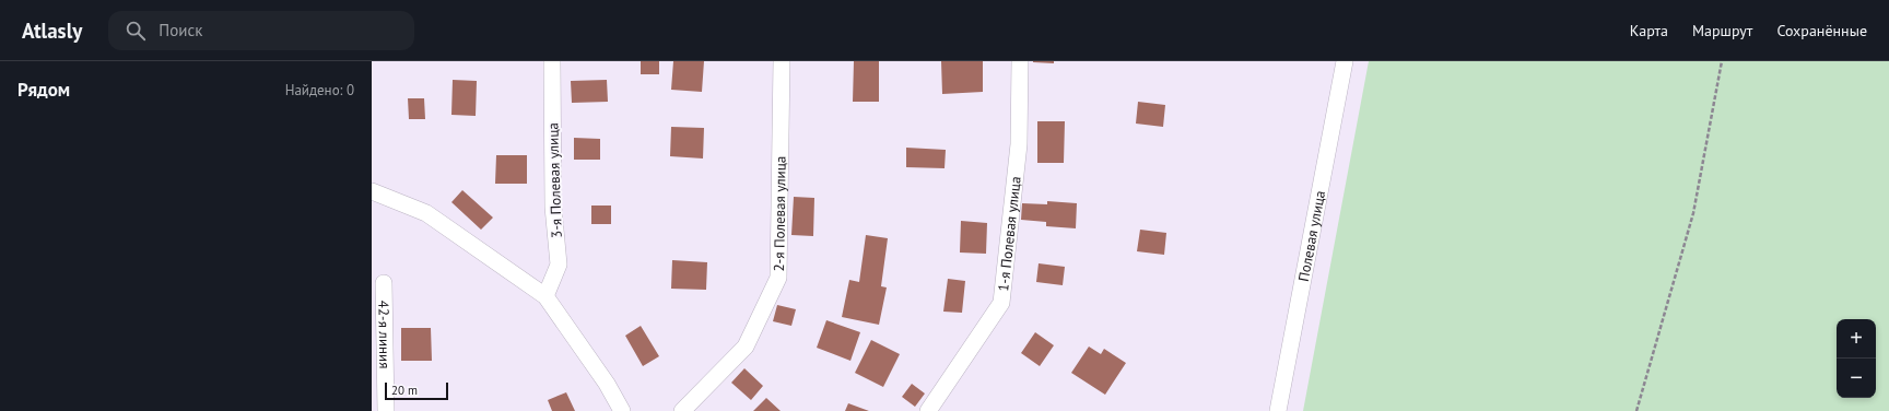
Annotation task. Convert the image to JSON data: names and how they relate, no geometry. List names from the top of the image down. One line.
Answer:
{"streets":{"street":["3-я Полевая улица","2-я Полевая улица","1-я Полевая улица","Полевая улица","42-я линия"]},"scale_bar":"20 m","page":{"header":"Atlasly","search":"Поиск","nav":["Карта","Маршрут","Сохранённые"],"heading":["Рядом","Найдено: 0"],"map_buttons":["+","−"],"scale":"20 m"}}
